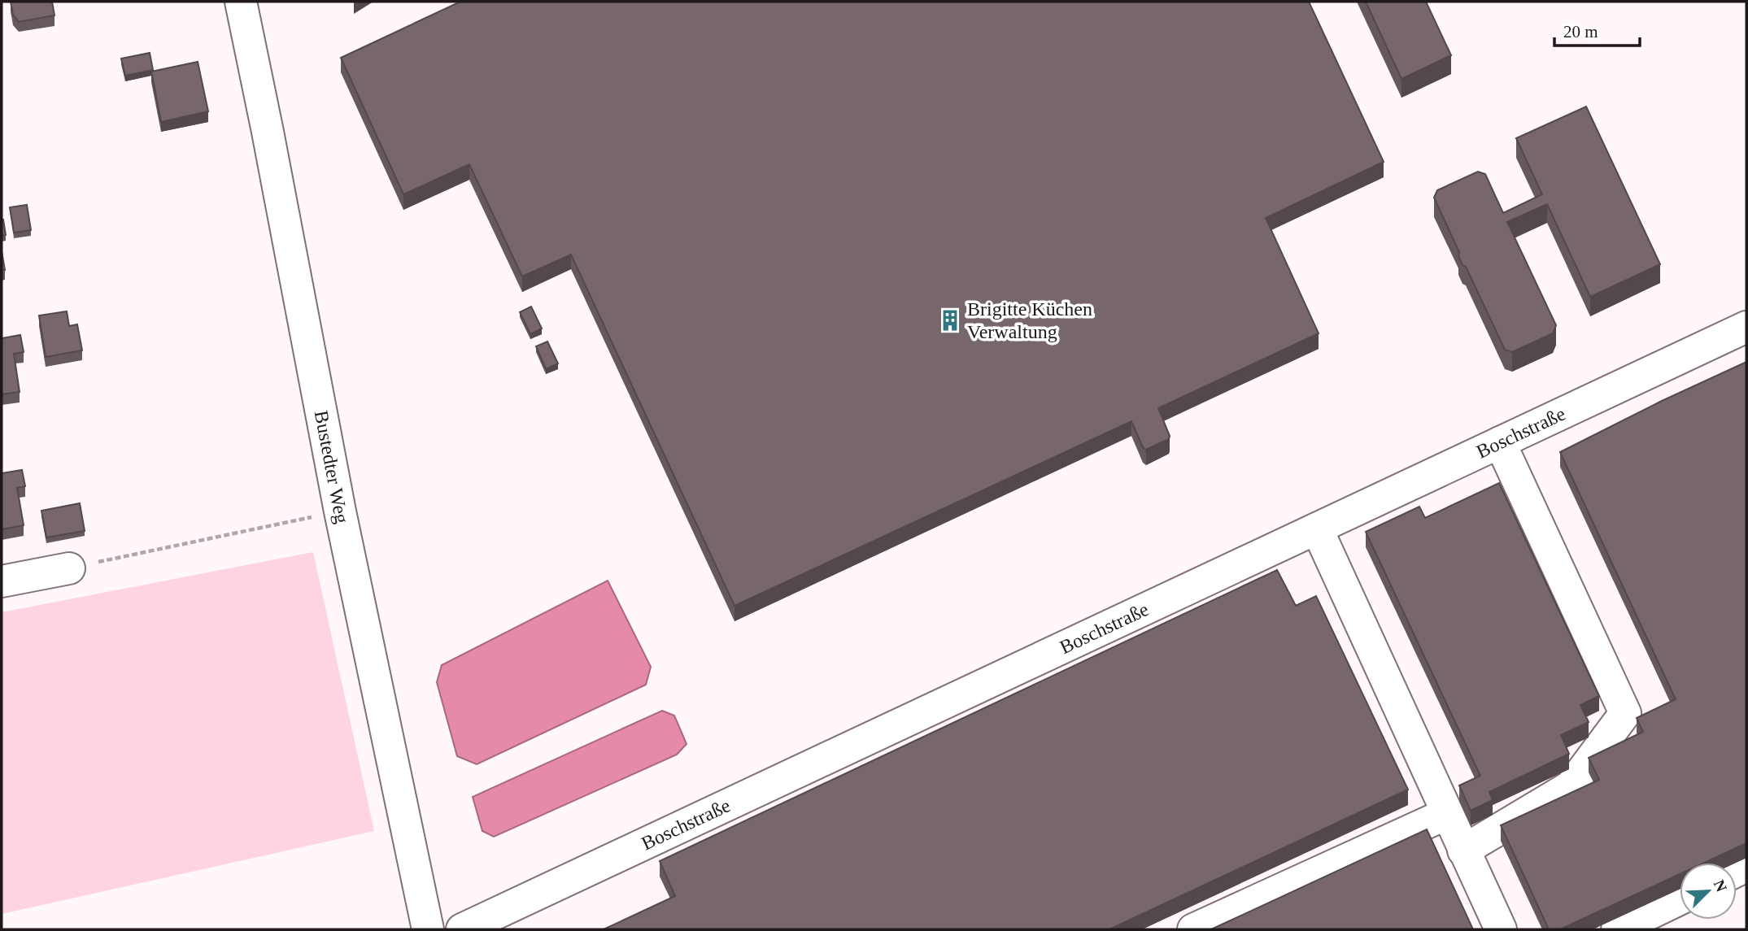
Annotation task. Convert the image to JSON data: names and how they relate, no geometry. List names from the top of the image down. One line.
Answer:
{"streets":{"street":["Boschstraße","Bustedter Weg"]},"places":{"building":["Brigitte Küchen Verwaltung"]},"scale_bar":"20 m","north":"top right"}
